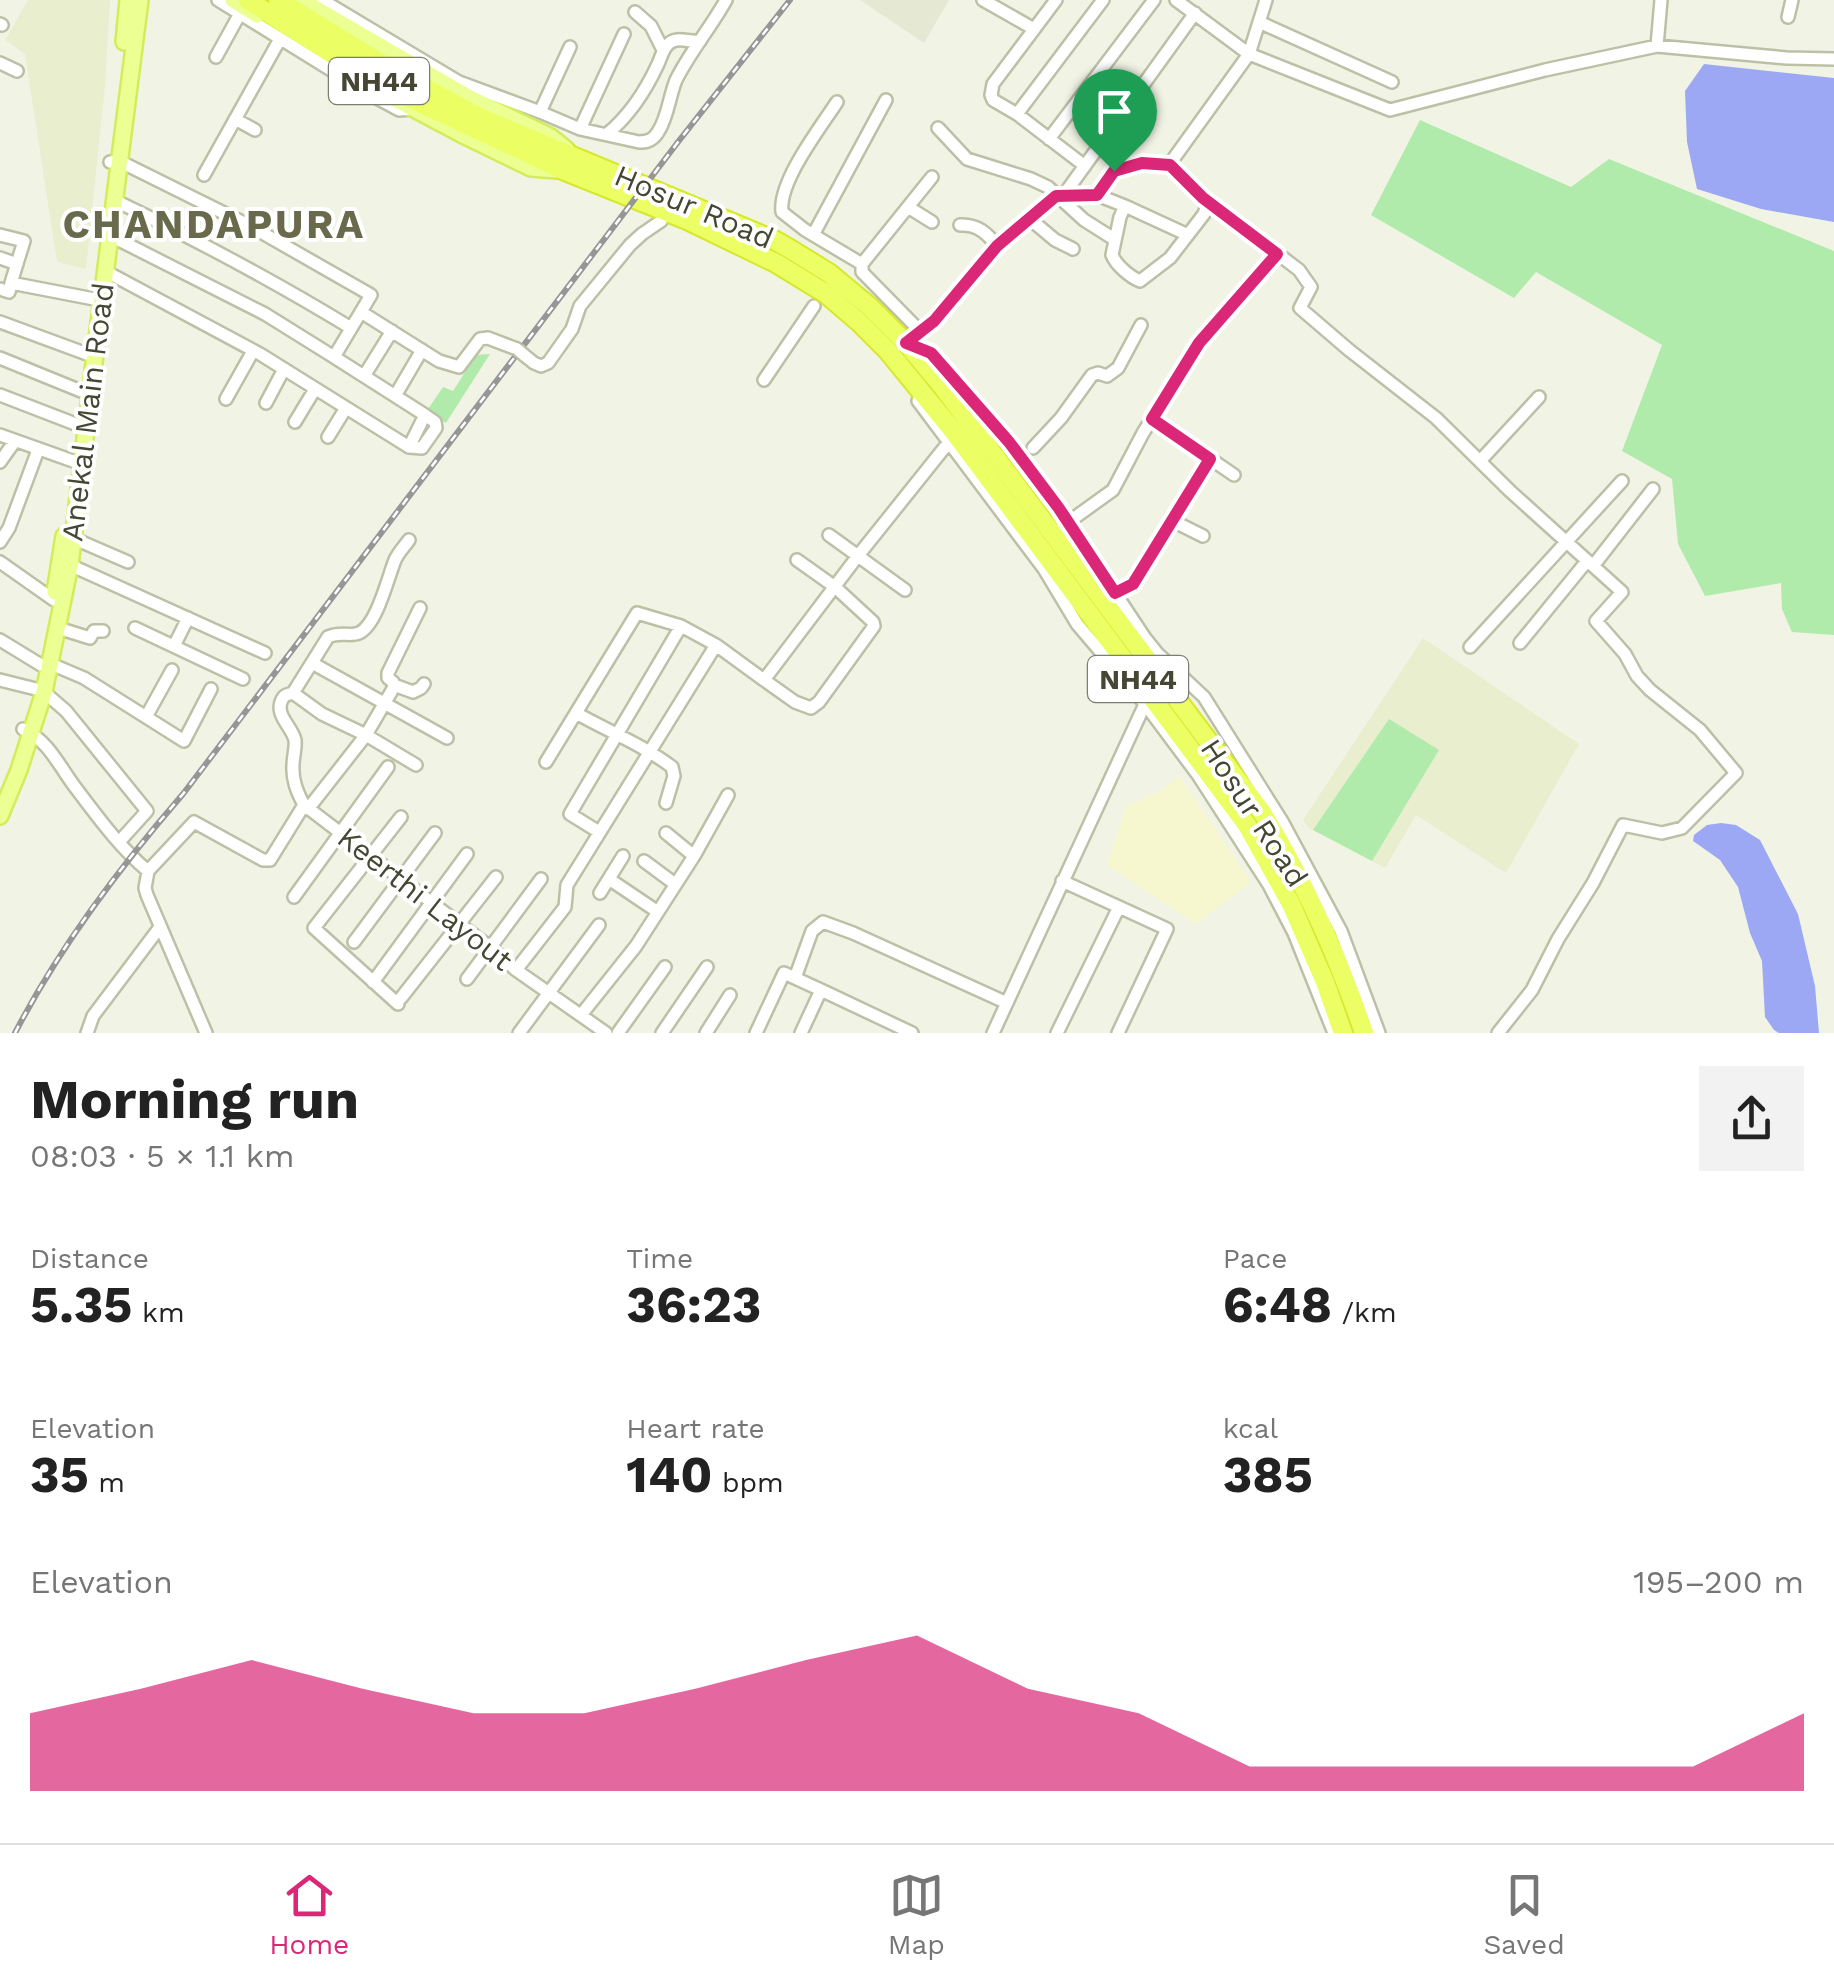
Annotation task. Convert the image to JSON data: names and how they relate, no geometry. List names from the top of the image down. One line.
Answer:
{"streets":{"highway":["NH44","Hosur Road"],"main road":["Anekal Main Road"],"street":["Keerthi Layout"]},"crossings":[["NH44","Hosur Road"]],"districts":["CHANDAPURA"],"page":{"heading":["Morning run","08:03 · 5 × 1.1 km"],"stats":[["Distance","5.35 km"],["Time","36:23"],["Pace","6:48 /km"],["Elevation","35 m"],["Heart rate","140 bpm"],["kcal","385"]],"chart":["Elevation","195–200 m"],"tabs":["Home","Map","Saved"]}}
